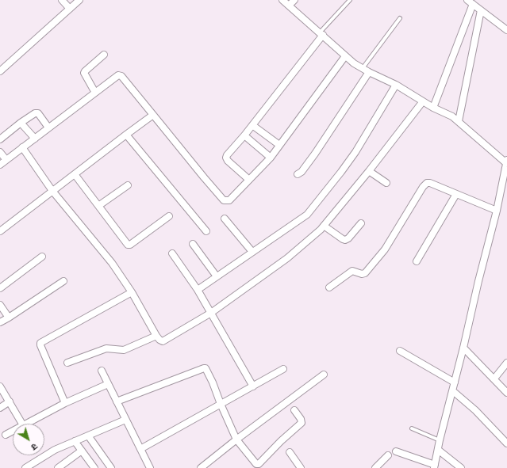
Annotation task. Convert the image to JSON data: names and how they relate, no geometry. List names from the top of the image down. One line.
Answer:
{"north":"bottom right"}
